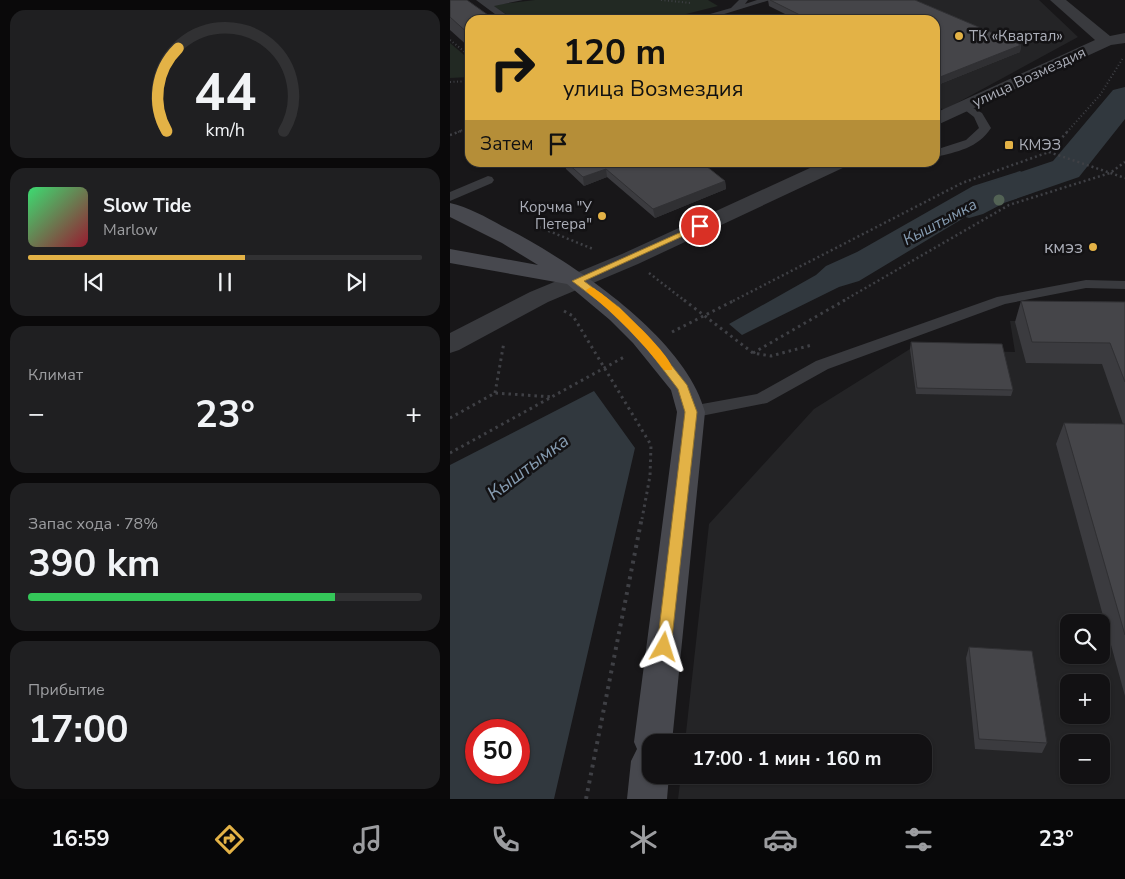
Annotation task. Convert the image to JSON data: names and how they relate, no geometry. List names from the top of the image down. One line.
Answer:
{"streets":{"street":["улица Возмездия"]},"water":["Кыштымка"],"places":{"other":["ТК «Квартал»","Корчма \"У Петера\"","кмэз"],"transit":["КМЭЗ"]},"page":{"turn":["120 m","улица Возмездия"],"then":"Затем","song":["Slow Tide","Marlow"],"tile":["Климат",["Запас хода · 78%","390 km"],["Прибытие","17:00"]],"heat":["−","23°","+"],"map_buttons":["+","−"],"limit":"50","trip":"17:00 · 1 мин · 160 m","tabs":["16:59","23°"],"gauge":["44","km/h"]}}
